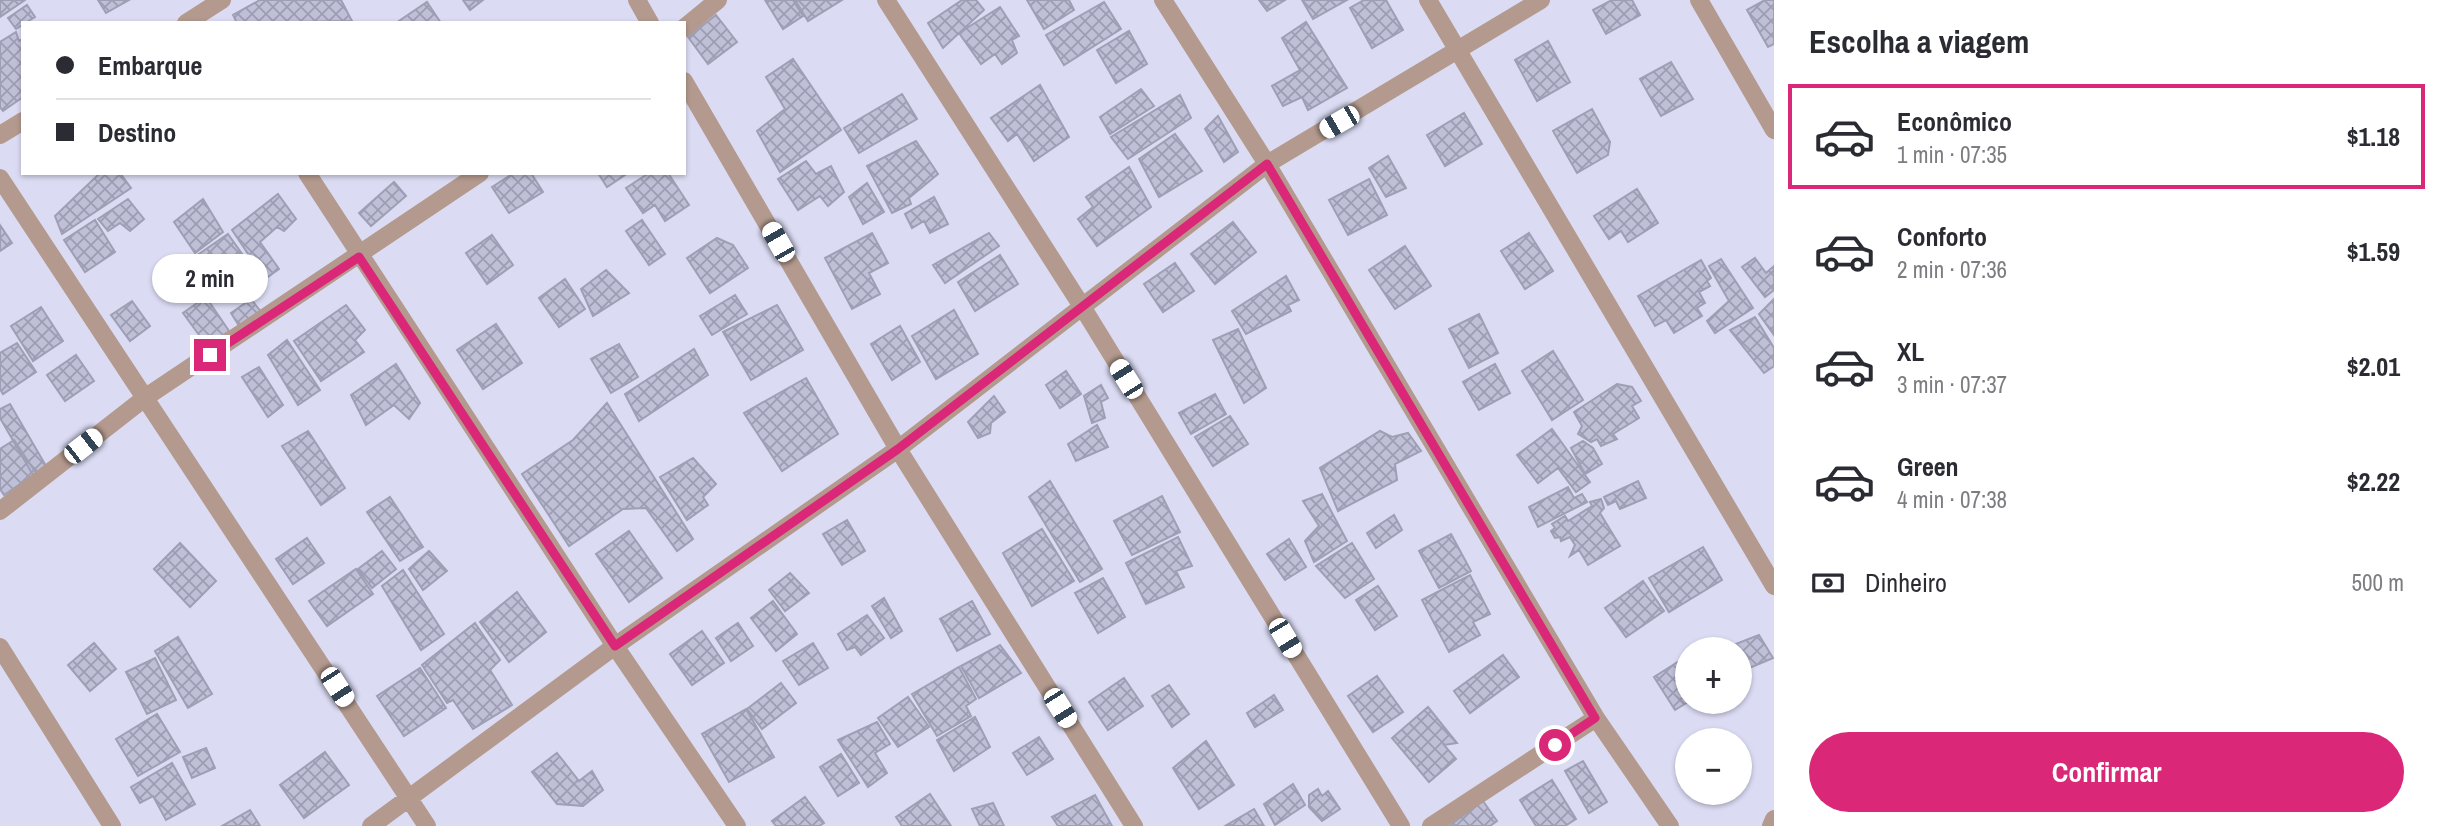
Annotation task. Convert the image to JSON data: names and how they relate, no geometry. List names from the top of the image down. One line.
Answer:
{"page":{"heading":"Escolha a viagem","banner":["Embarque","Destino"],"list":[{"name":"Econômico","note":"1 min · 07:35","value":"$1.18"},{"name":"Conforto","note":"2 min · 07:36","value":"$1.59"},{"name":"XL","note":"3 min · 07:37","value":"$2.01"},{"name":"Green","note":"4 min · 07:38","value":"$2.22"}],"bubble":"2 min","pay":["Dinheiro","500 m"],"map_buttons":["+","−"],"buttons":"Confirmar"}}
